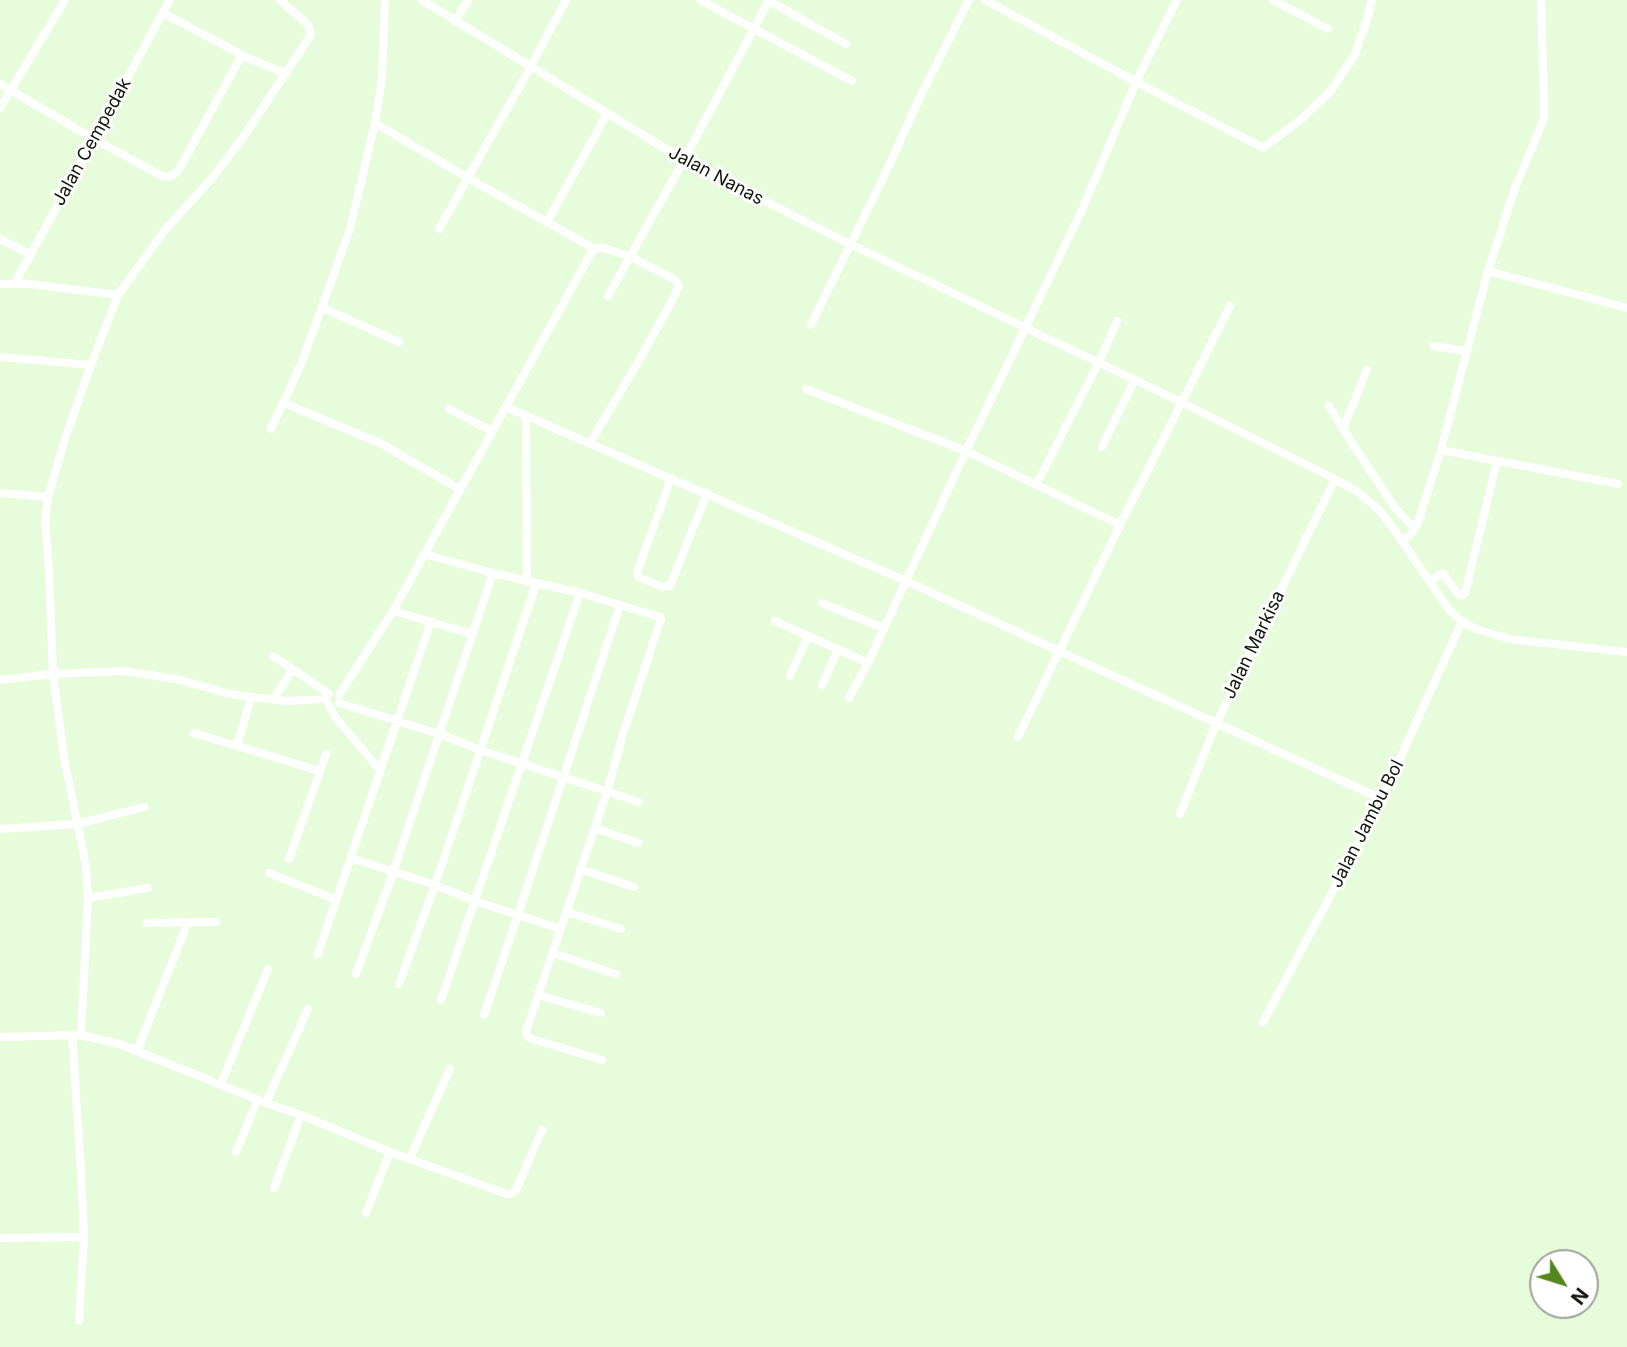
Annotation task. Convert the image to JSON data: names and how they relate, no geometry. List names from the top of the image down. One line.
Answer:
{"streets":{"street":["Jalan Cempedak","Jalan Nanas","Jalan Markisa","Jalan Jambu Bol"]},"crossings":[["Jalan Nanas","Jalan Markisa"]],"north":"bottom right"}
